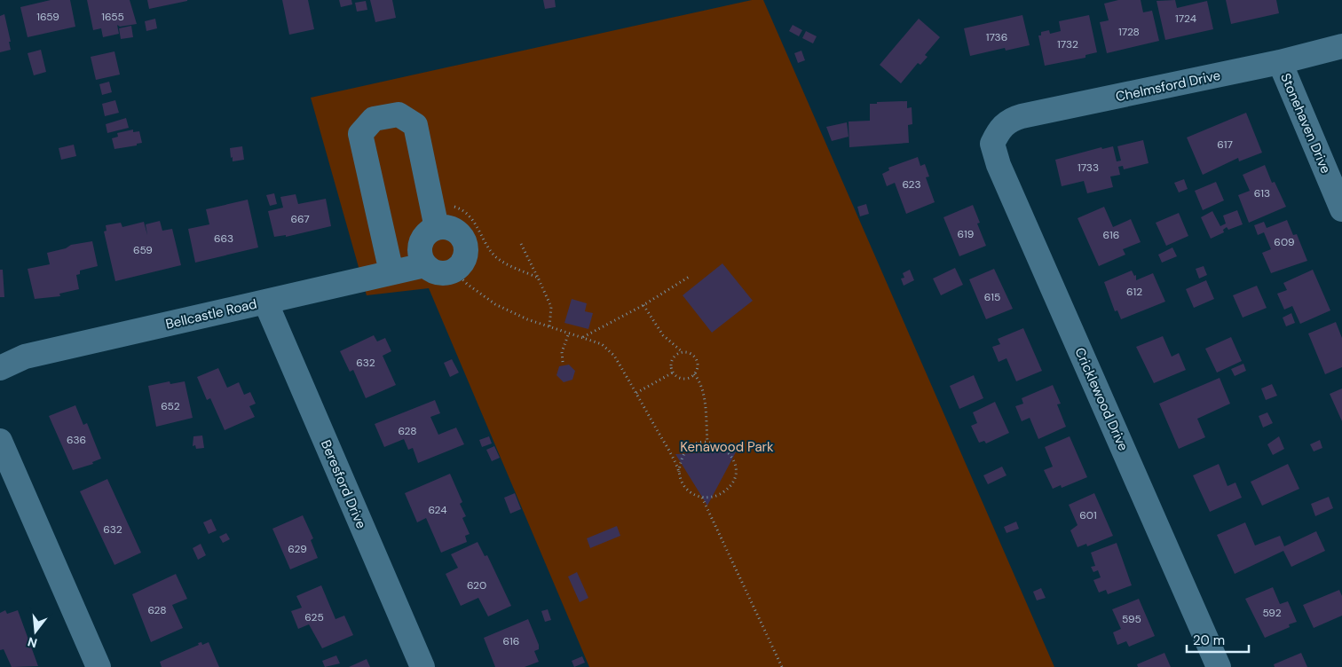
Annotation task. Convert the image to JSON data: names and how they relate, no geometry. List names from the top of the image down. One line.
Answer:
{"streets":{"street":["Chelmsford Drive","Stonehaven Drive","Bellcastle Road","Cricklewood Drive","Beresford Drive"]},"crossings":[["Chelmsford Drive","Stonehaven Drive"],["Chelmsford Drive","Cricklewood Drive"],["Bellcastle Road","Beresford Drive"]],"parks":["Kenawood Park"],"house_numbers":["1659","1655","1724","1728","1736","1732","617","1733","623","613","667","619","616","663","609","659","612","615","632","652","628","636","624","601","632","629","620","628","592","625","595","616"],"scale_bar":"20 m","north":"bottom"}
